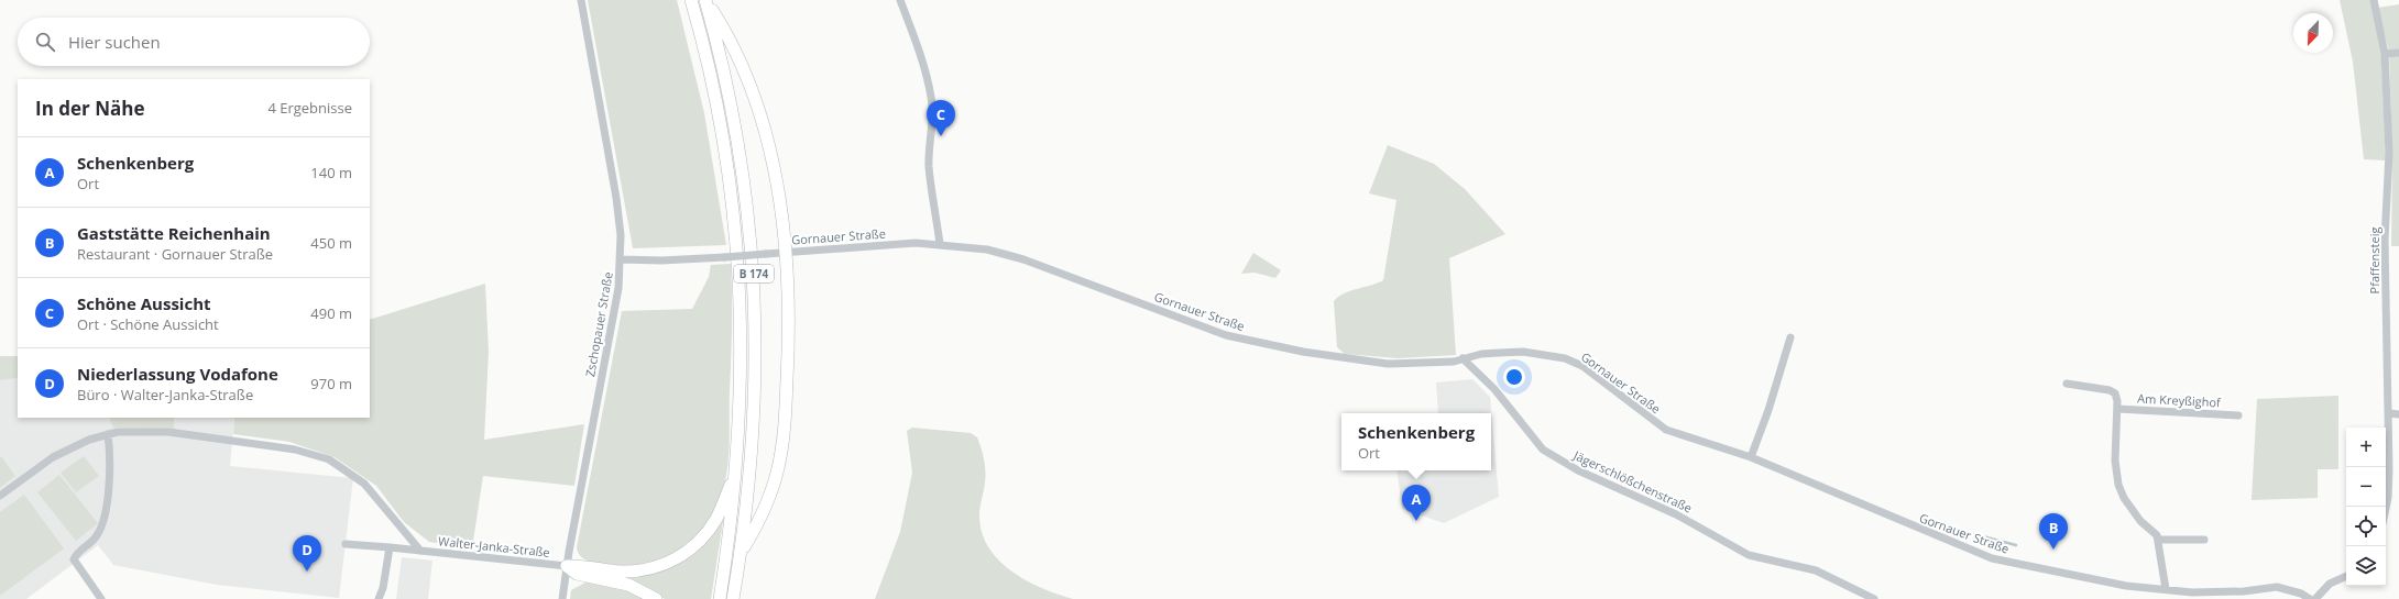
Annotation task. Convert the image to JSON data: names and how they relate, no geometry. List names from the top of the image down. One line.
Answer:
{"streets":{"highway":["B 174"],"street":["Gornauer Straße","Pfaffensteig","Zschopauer Straße","Am Kreyßighof","Jägerschlößchenstraße","Walter-Janka-Straße"]},"crossings":[["Gornauer Straße","Zschopauer Straße"],["Gornauer Straße","Jägerschlößchenstraße"],["Zschopauer Straße","Walter-Janka-Straße"]],"north":"bottom left","page":{"search":"Hier suchen","heading":["In der Nähe","4 Ergebnisse"],"pins":["C","A","B","D"],"list":[{"mark":"A","name":"Schenkenberg","note":"Ort","value":"140 m"},{"mark":"B","name":"Gaststätte Reichenhain","note":"Restaurant · Gornauer Straße","value":"450 m"},{"mark":"C","name":"Schöne Aussicht","note":"Ort · Schöne Aussicht","value":"490 m"},{"mark":"D","name":"Niederlassung Vodafone","note":"Büro · Walter-Janka-Straße","value":"970 m"}],"popup":["Schenkenberg","Ort"],"map_buttons":["+","−"]}}
